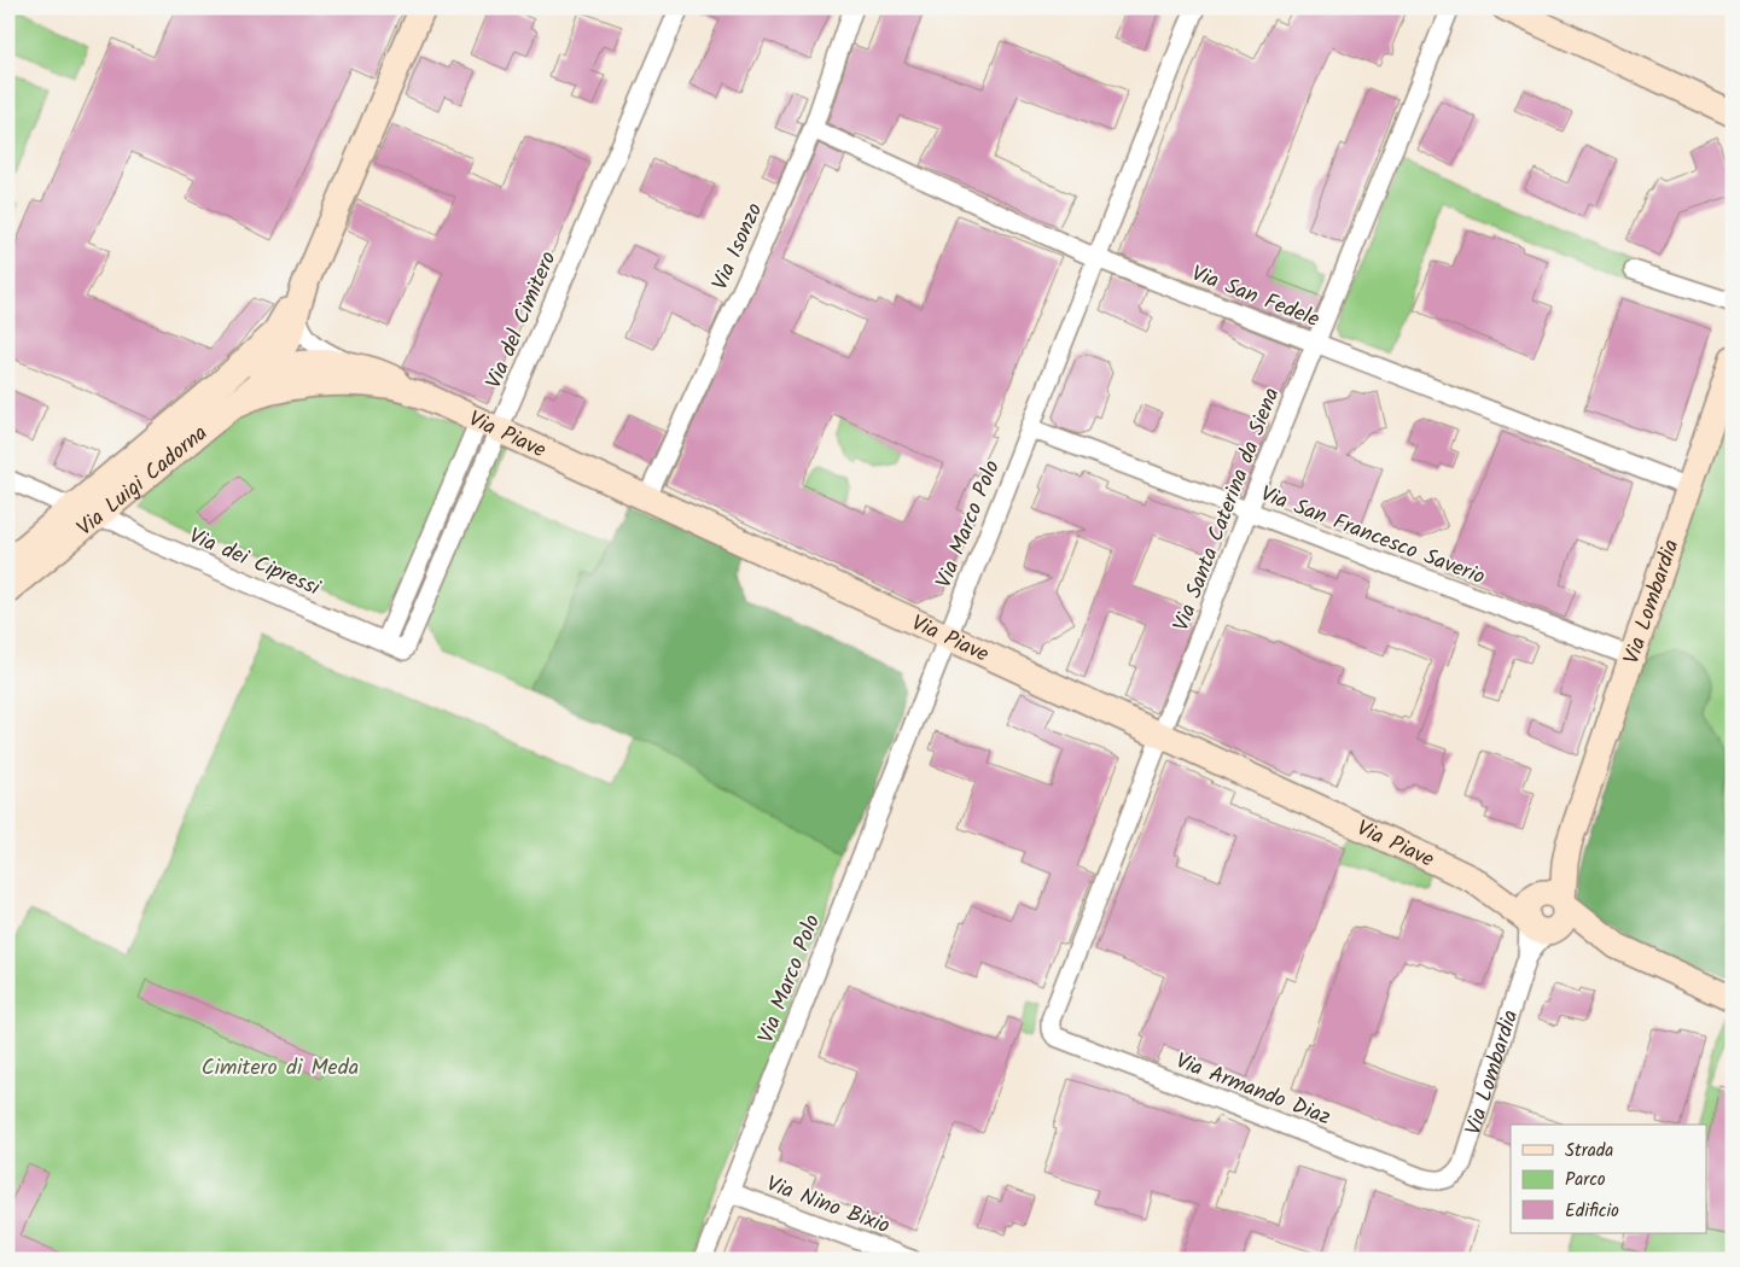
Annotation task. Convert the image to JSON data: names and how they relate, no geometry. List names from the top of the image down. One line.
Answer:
{"streets":{"street":["Via Isonzo","Via San Fedele","Via del Cimitero","Via Piave","Via Luigi Cadorna","Via Santa Caterina da Siena","Via Marco Polo","Via San Francesco Saverio","Via dei Cipressi","Via Lombardia","Via Armando Diaz","Via Nino Bixio"]},"crossings":[["Via Isonzo","Via San Fedele"],["Via Isonzo","Via Piave"],["Via San Fedele","Via Santa Caterina da Siena"],["Via San Fedele","Via Marco Polo"],["Via San Fedele","Via Lombardia"],["Via del Cimitero","Via Piave"],["Via del Cimitero","Via dei Cipressi"],["Via Piave","Via Luigi Cadorna"],["Via Piave","Via Santa Caterina da Siena"],["Via Piave","Via Marco Polo"],["Via Piave","Via Lombardia"],["Via Luigi Cadorna","Via dei Cipressi"],["Via Santa Caterina da Siena","Via San Francesco Saverio"],["Via Santa Caterina da Siena","Via Armando Diaz"],["Via Marco Polo","Via San Francesco Saverio"],["Via Marco Polo","Via Nino Bixio"],["Via San Francesco Saverio","Via Lombardia"],["Via Lombardia","Via Armando Diaz"]],"parks":["Cimitero di Meda"],"legend":["Strada","Parco","Edificio"]}
